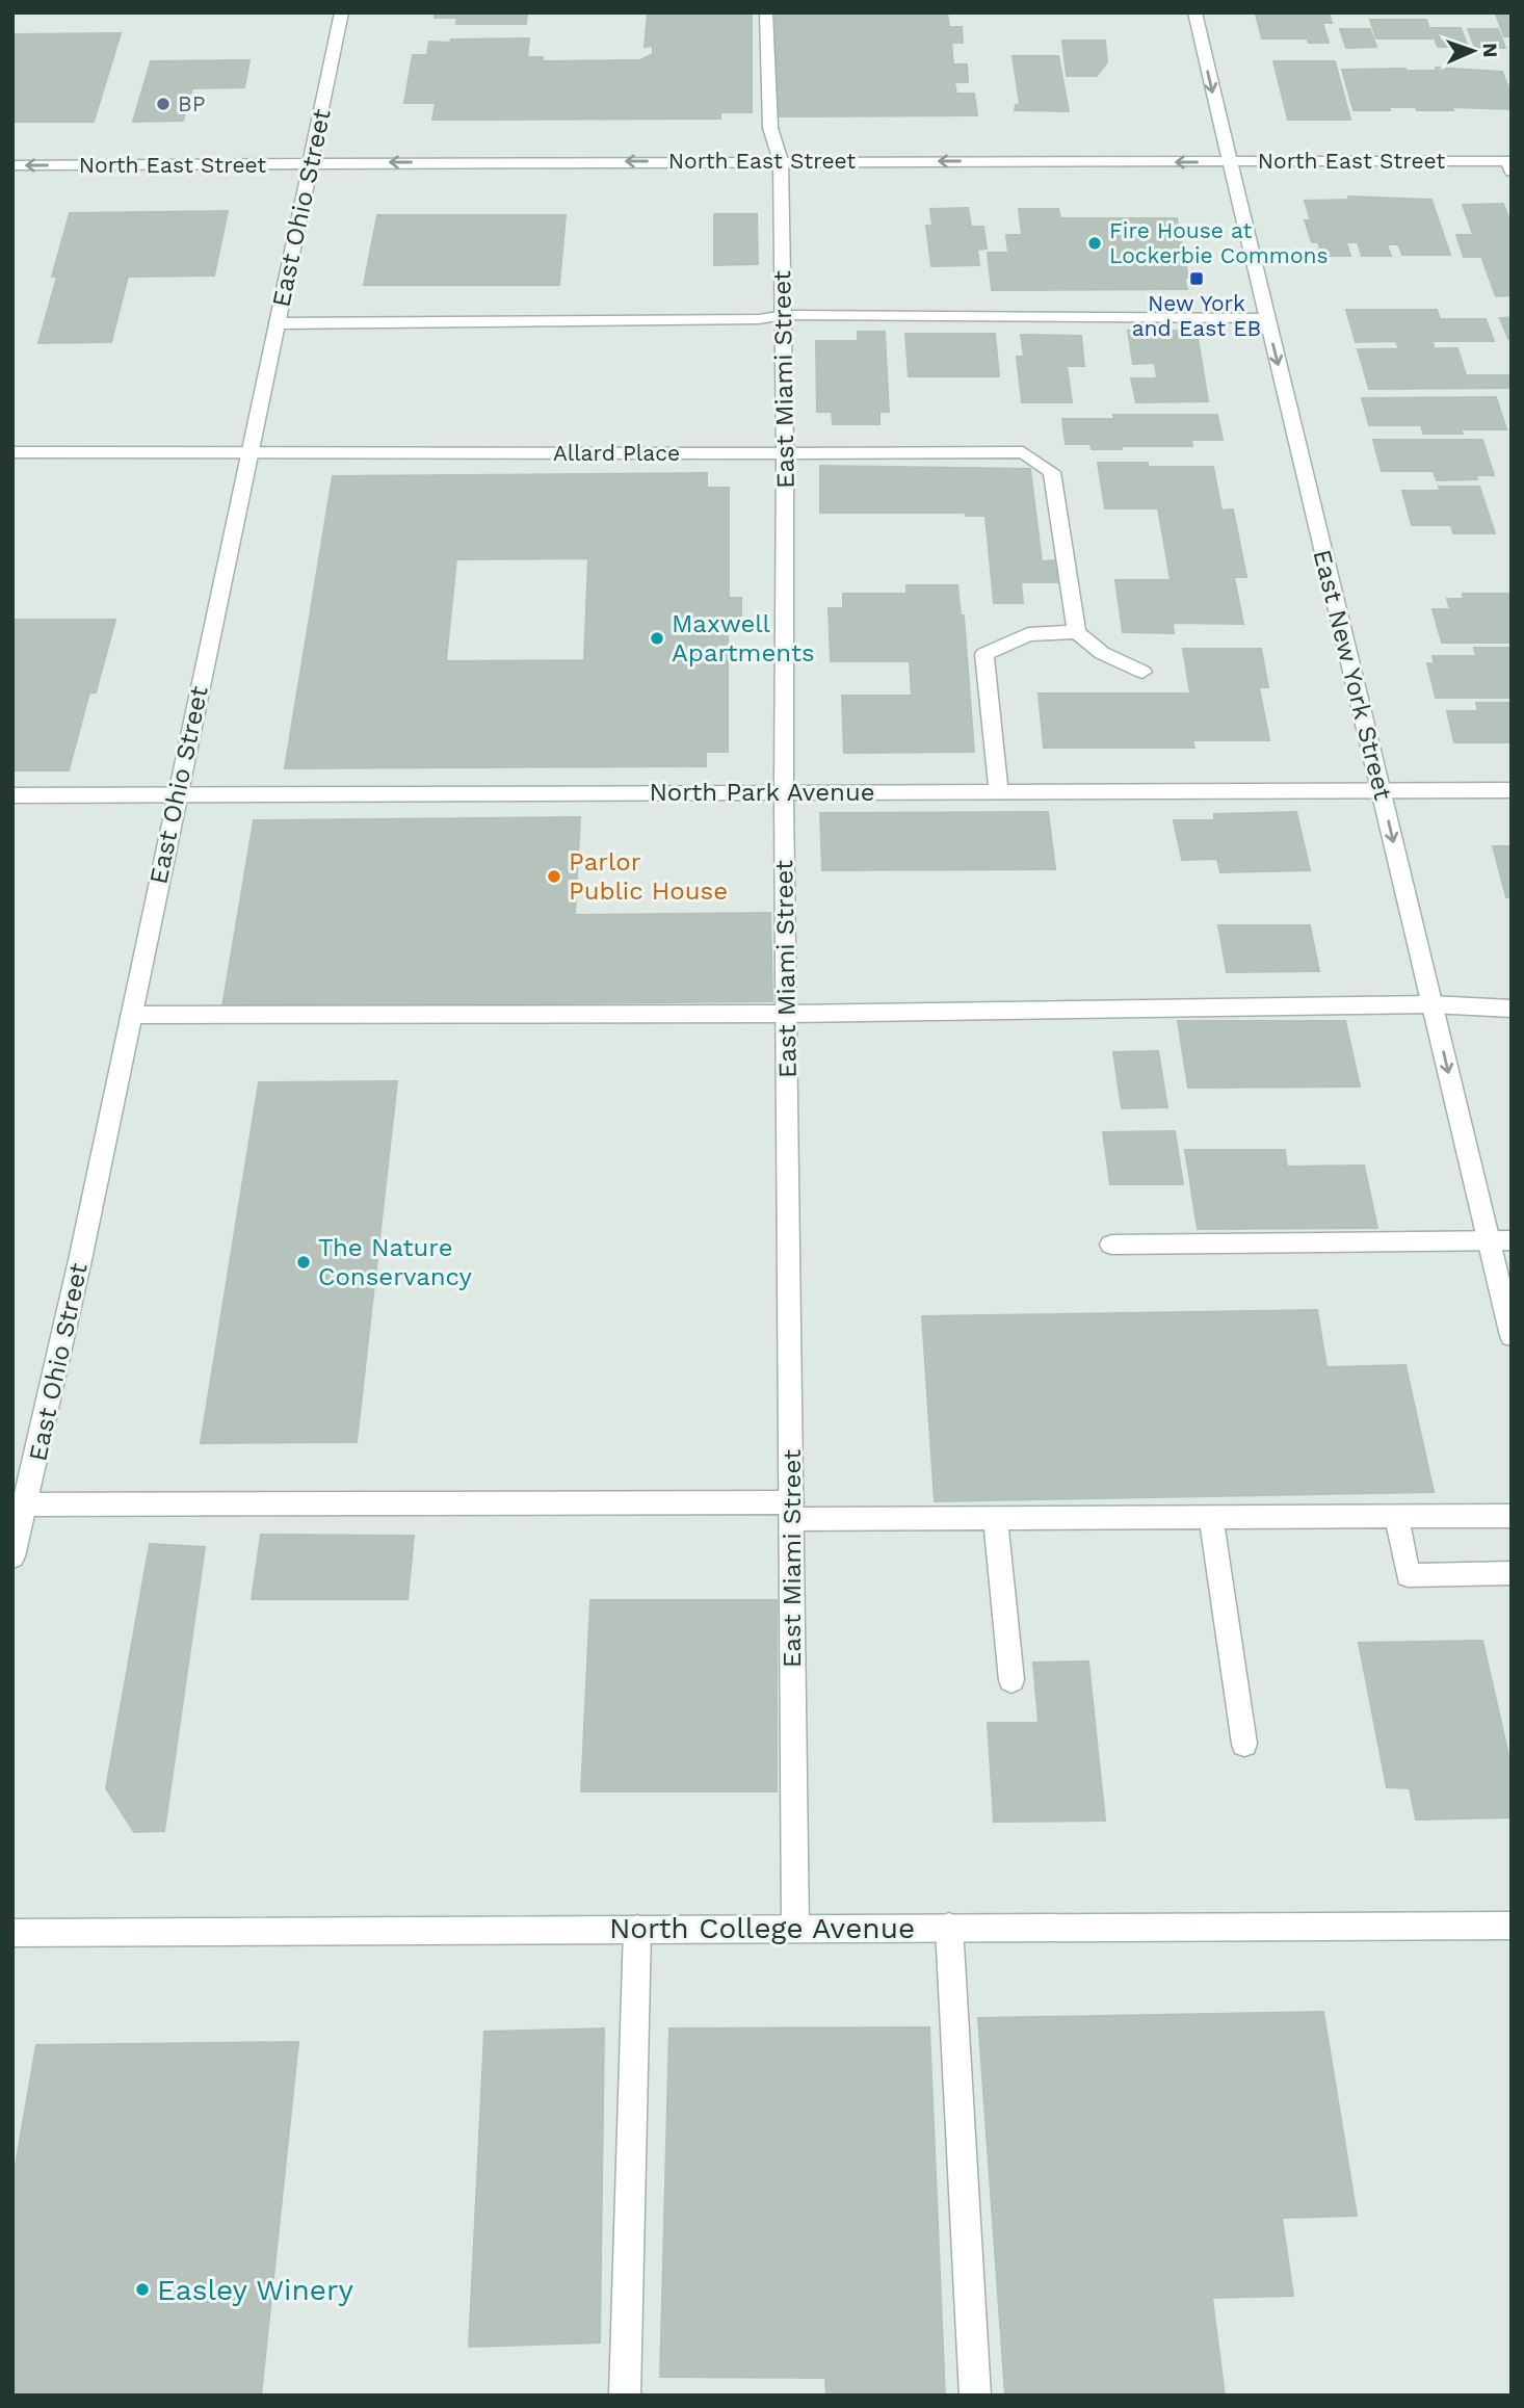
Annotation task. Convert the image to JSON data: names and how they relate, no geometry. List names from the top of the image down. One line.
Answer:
{"streets":{"main road":["North East Street","East Ohio Street","East Miami Street","Allard Place","East New York Street","North Park Avenue","North College Avenue"]},"crossings":[["North East Street","East Ohio Street"],["North East Street","East Miami Street"],["North East Street","East New York Street"],["East Ohio Street","Allard Place"],["East Ohio Street","North Park Avenue"],["East Miami Street","Allard Place"],["East Miami Street","North Park Avenue"],["East Miami Street","North College Avenue"],["East New York Street","North Park Avenue"]],"one_way":["East New York Street"],"places":{"other":["BP","Fire House at Lockerbie Commons","Maxwell Apartments","Parlor Public House","The Nature Conservancy","Easley Winery"],"transit":["New York and East EB"]},"north":"right"}
